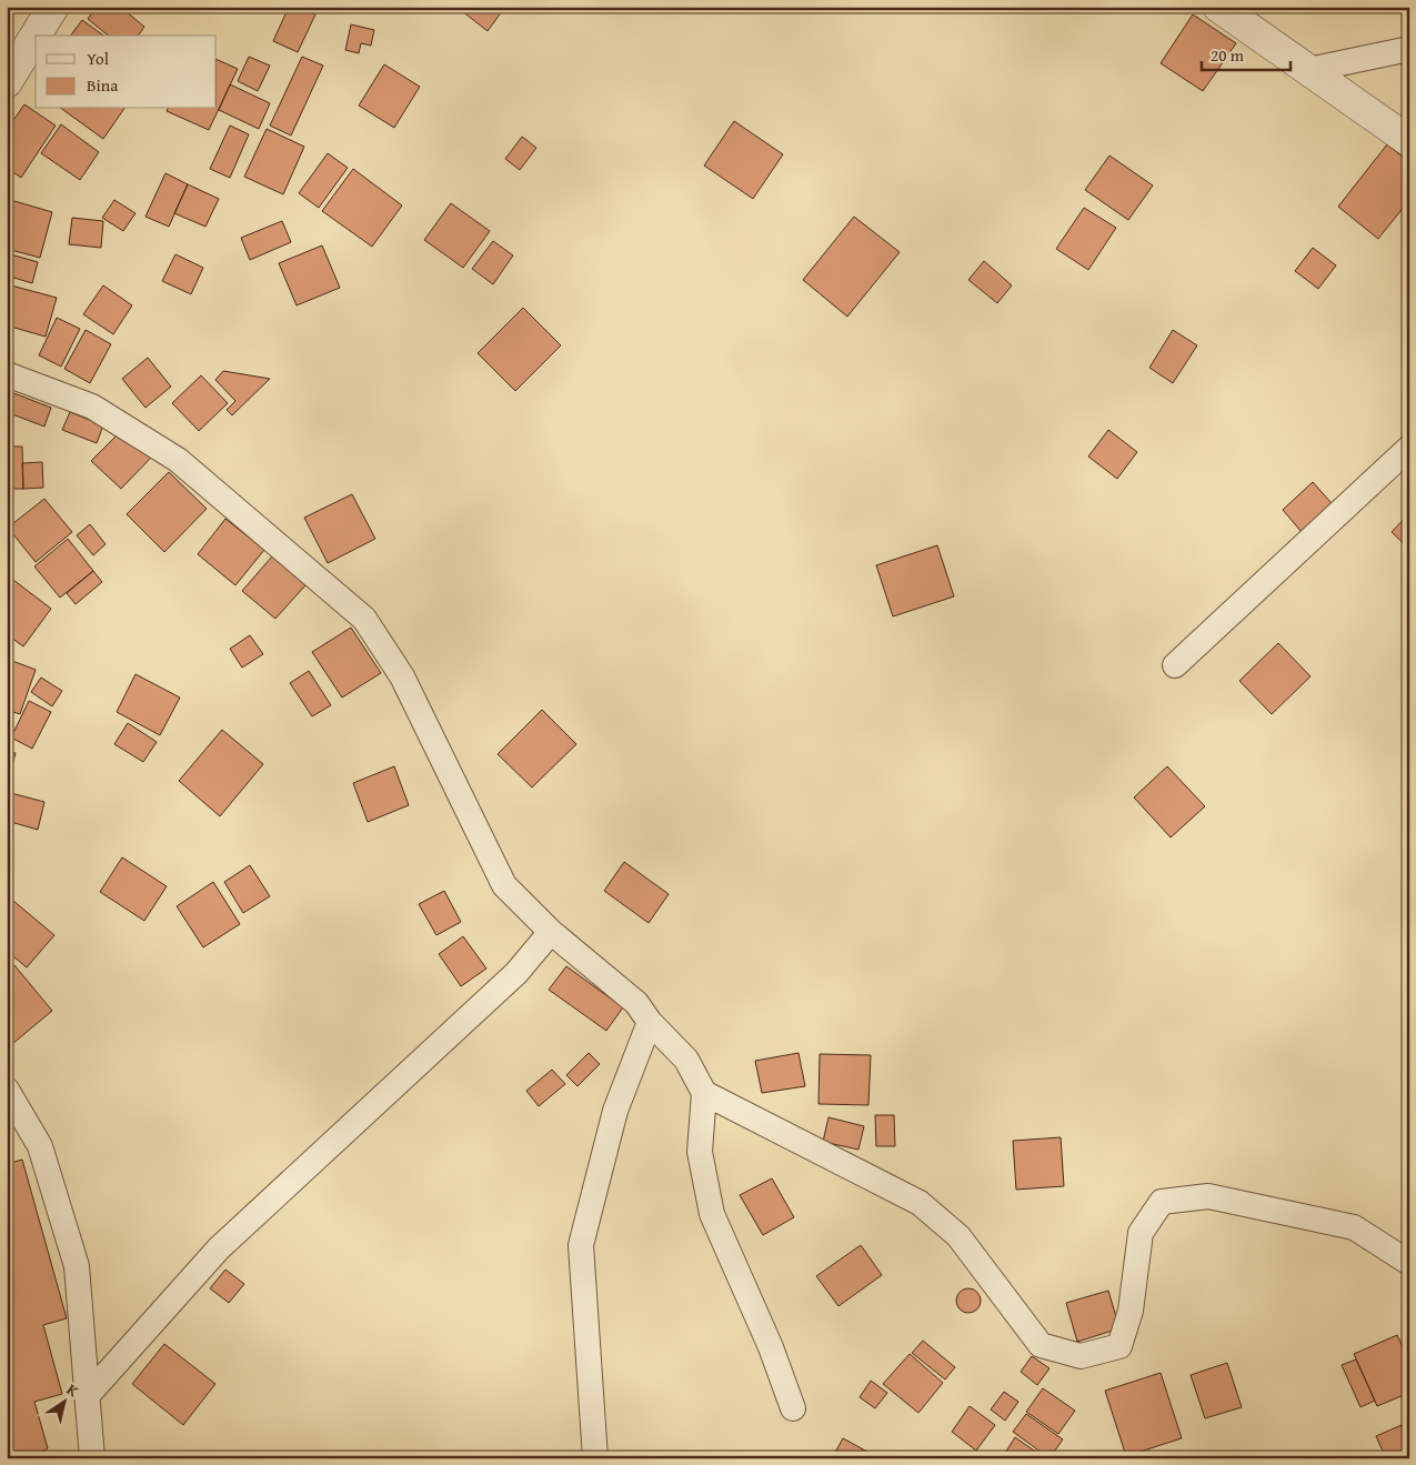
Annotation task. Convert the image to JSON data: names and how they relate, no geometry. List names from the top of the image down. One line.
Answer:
{"legend":["Yol","Bina"],"scale_bar":"20 m","north":"top right"}
